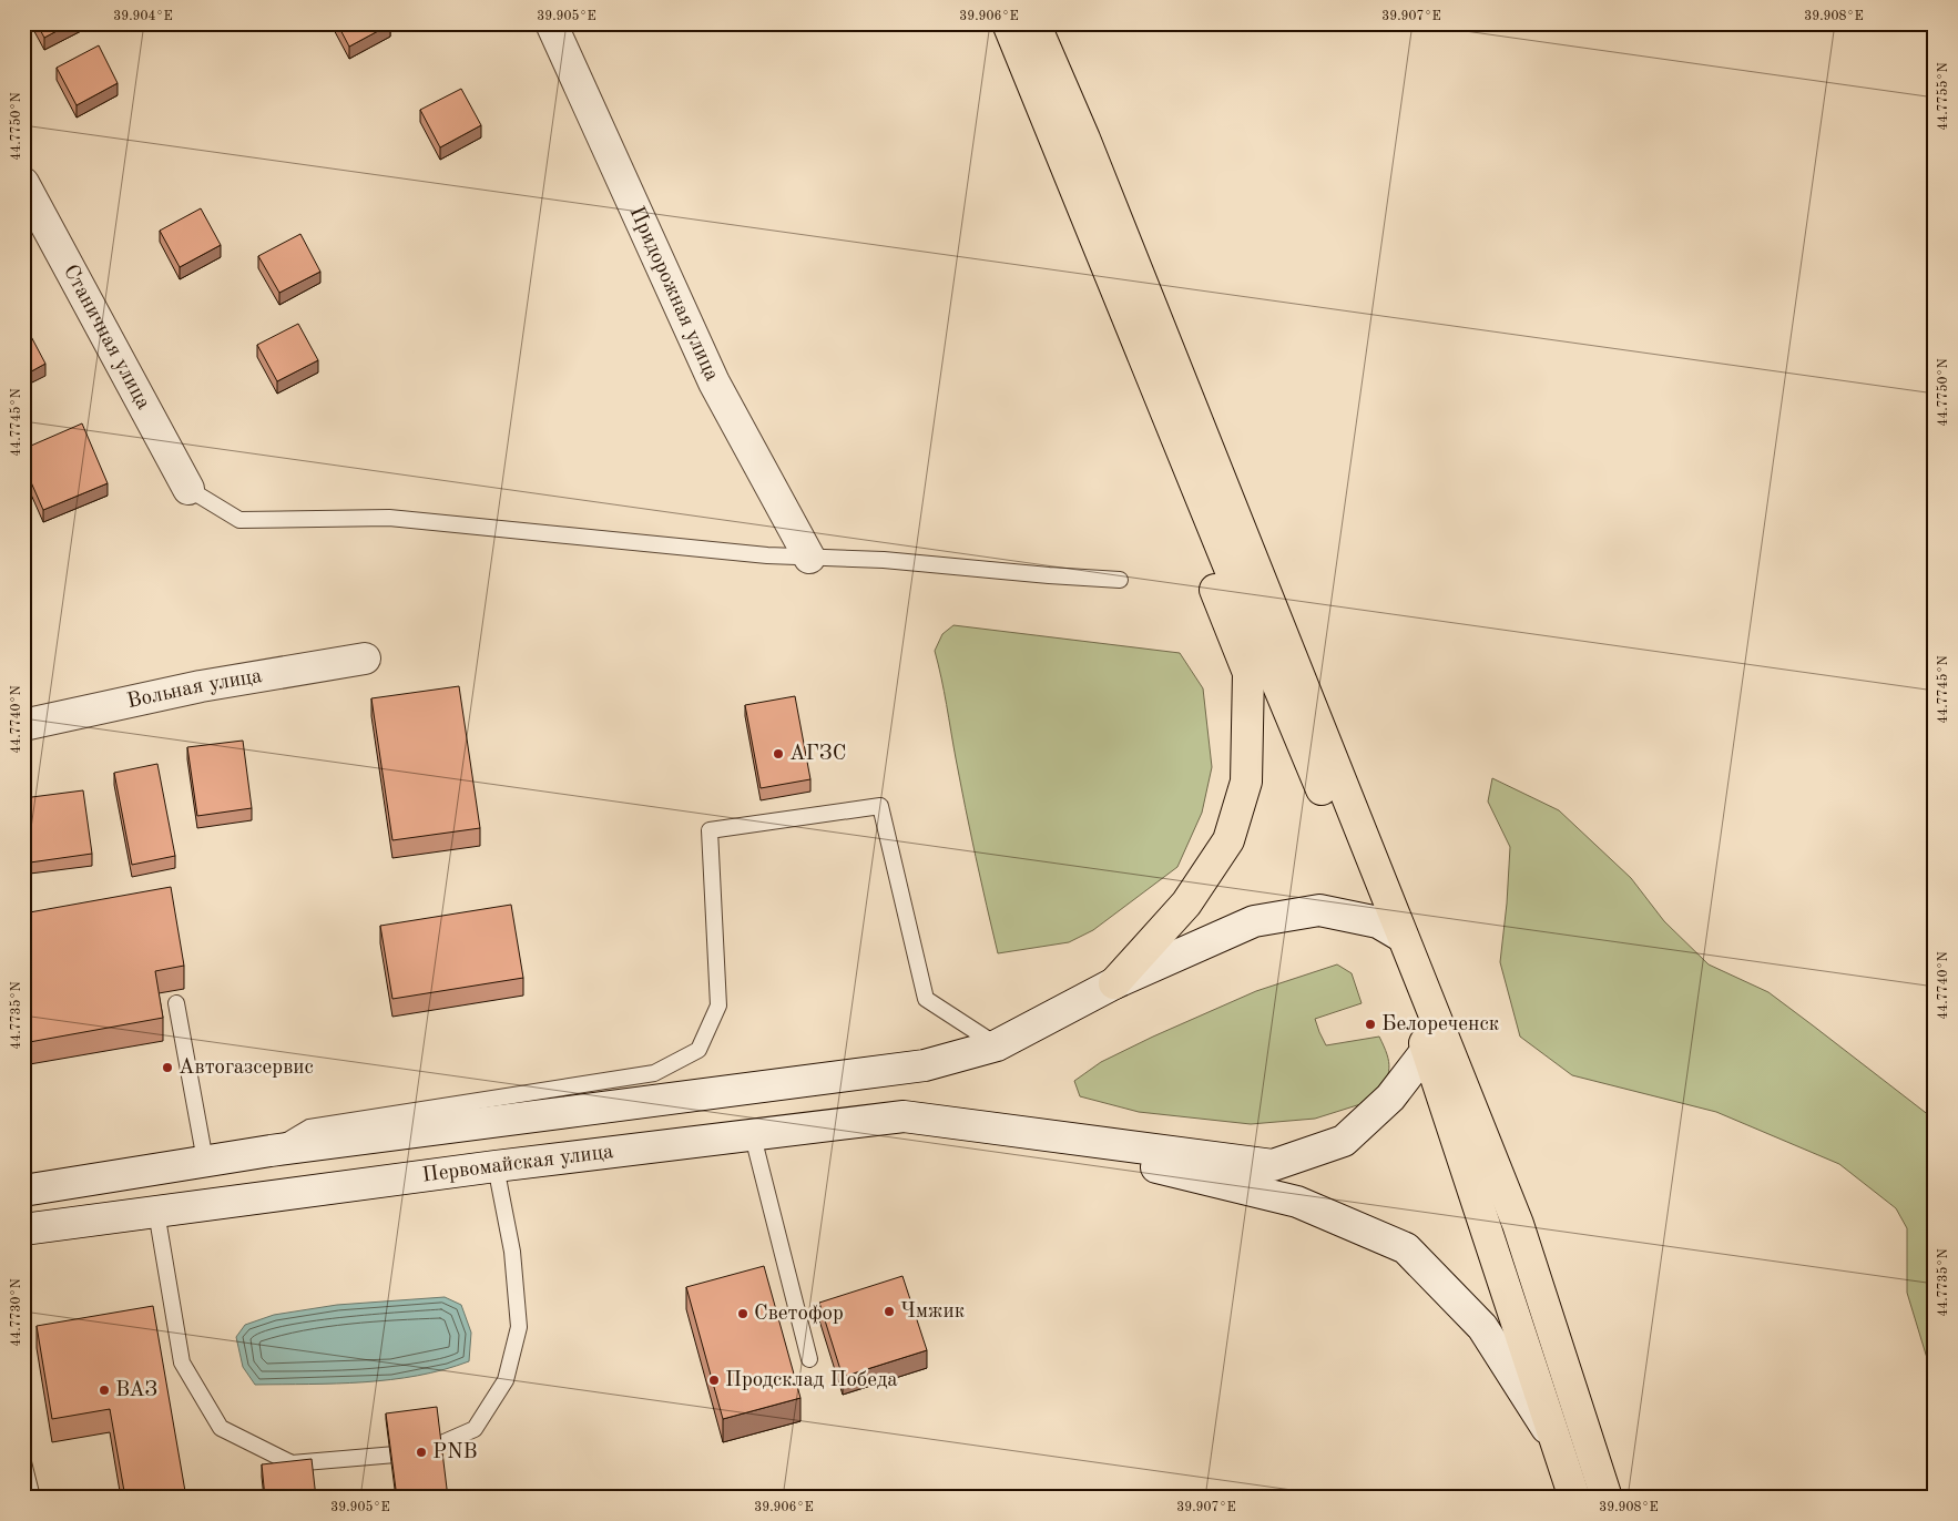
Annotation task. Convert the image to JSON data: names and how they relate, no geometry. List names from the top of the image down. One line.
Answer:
{"streets":{"main road":["Придорожная улица","Станичная улица","Вольная улица","Первомайская улица"]},"places":["АГЗС","Белореченск","Автогазсервис","Чмжик","Светофор","Продсклад Победа","ВАЗ","PNB"],"coordinates":["39.904°E","39.905°E","39.906°E","39.907°E","39.908°E","44.7755°N","44.7750°N","44.7745°N","44.7740°N","44.7735°N","44.7730°N"]}
